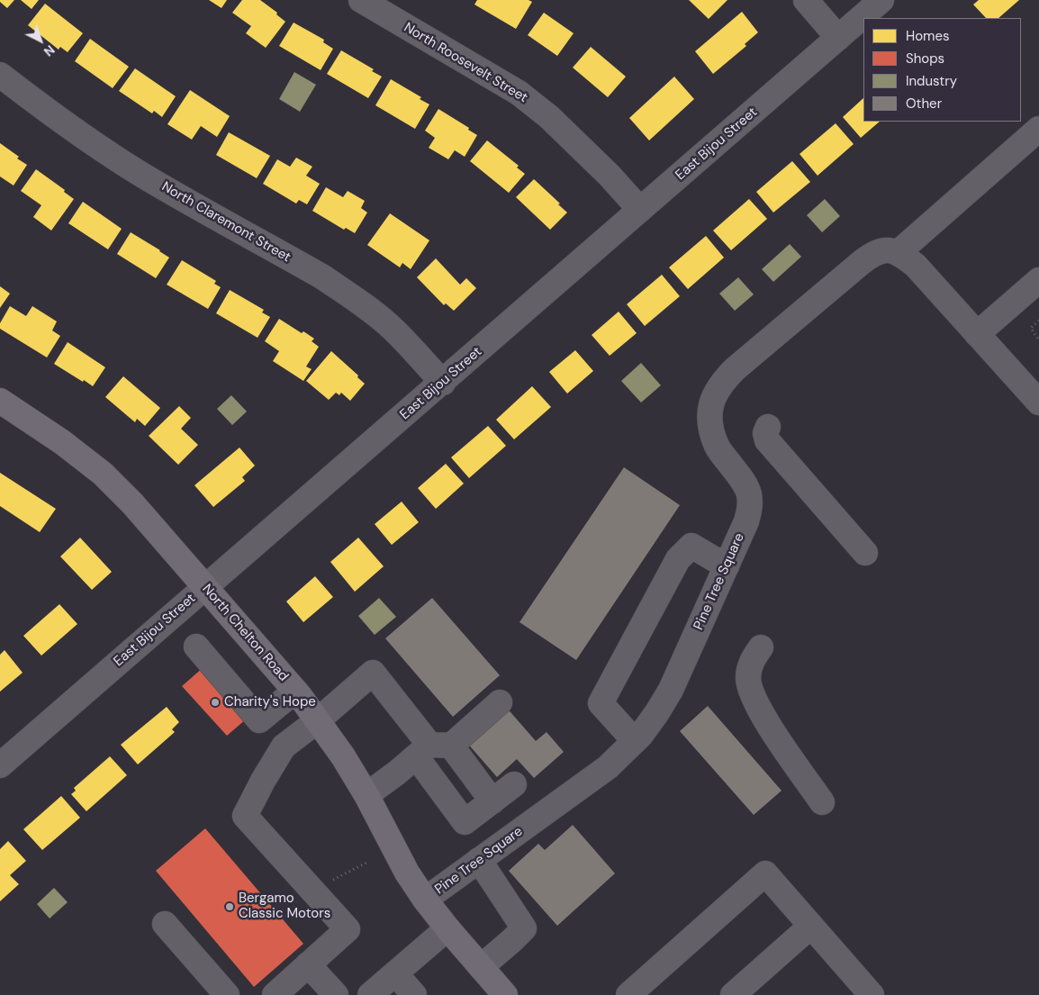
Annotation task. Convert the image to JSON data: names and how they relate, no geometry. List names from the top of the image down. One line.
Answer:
{"streets":{"main road":["North Chelton Road"],"street":["North Roosevelt Street","East Bijou Street","North Claremont Street","Pine Tree Square"]},"crossings":[["North Roosevelt Street","East Bijou Street"],["East Bijou Street","North Claremont Street"],["East Bijou Street","North Chelton Road"],["Pine Tree Square","North Chelton Road"]],"places":["Charity's Hope","Bergamo Classic Motors"],"legend":["Homes","Shops","Industry","Other"],"north":"bottom right"}
